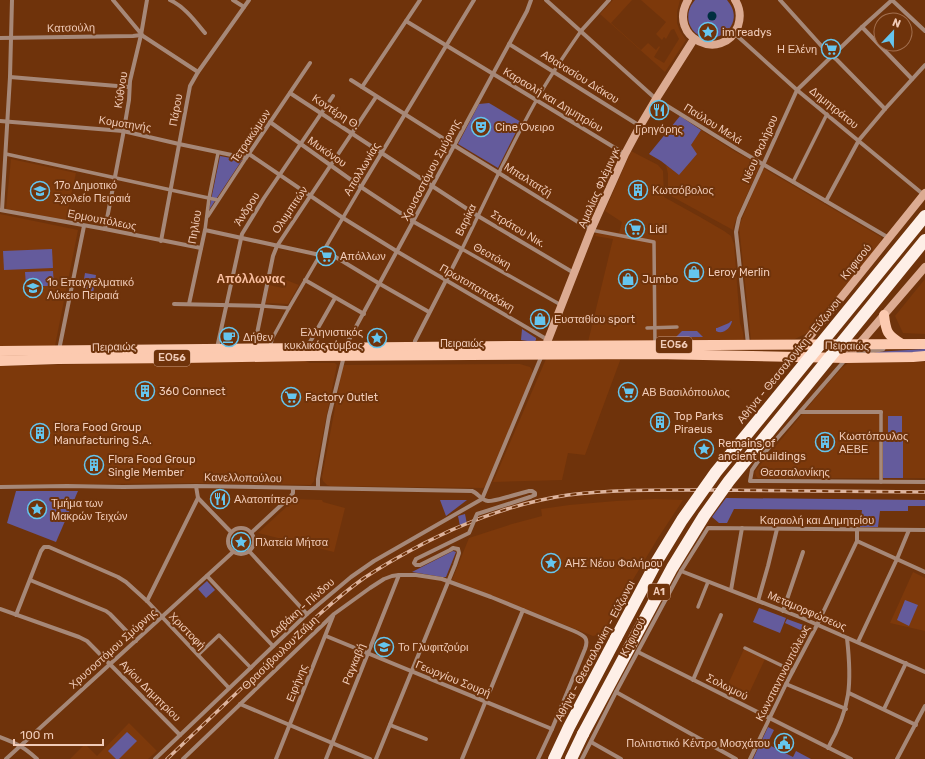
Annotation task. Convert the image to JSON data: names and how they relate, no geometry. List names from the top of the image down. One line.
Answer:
{"streets":{"highway":["Αθήνα - Θεσσαλονίκη - Εύζωνοι","Α1"],"main road":["Αμαλίας Φλέμινγκ","Κηφισού","Πειραιώς","ΕΟ56"],"street":["Κατσούλη","Αθανασίου Διάκου","Κύθνου","Καραολή και Δημητρίου","Δημητράτου","Πάρου","Κοντέρη Θ.","Κομοτηνής","Παύλου Μελά","Τετρακώμων","Νέου Φαλήρου","Μυκόνου","Απολλωνίας","Χρυσοστόμου Σμύρνης","Μπαλτατζή","Άνδρου","Ολυμπιτών","Ερμουπόλεως","Βαρίκα","Πηλίου","Στράτου Νικ.","Θεοτόκη","Πρωτοπαπαδάκη","Θεσσαλονίκης","Κανελλοπούλου","Δαβάκη - Πίνδου","Μεταμορφώσεως","Χριστοφή","Θρασύβουλου Ζαΐμη","Ραγκαβή","Κωνσταντινουπόλεως","Γεωργίου Σουρή","Ειρήνης","Σολωμού","Αγίου Δημητρίου"]},"crossings":[["Κατσούλη","Κύθνου"],["Αθανασίου Διάκου","Χρυσοστόμου Σμύρνης"],["Αθανασίου Διάκου","Αμαλίας Φλέμινγκ"],["Αθανασίου Διάκου","Βαρίκα"],["Κύθνου","Κομοτηνής"],["Κύθνου","Ερμουπόλεως"],["Καραολή και Δημητρίου","Απολλωνίας"],["Καραολή και Δημητρίου","Χρυσοστόμου Σμύρνης"],["Καραολή και Δημητρίου","Αμαλίας Φλέμινγκ"],["Καραολή και Δημητρίου","Βαρίκα"],["Καραολή και Δημητρίου","Κηφισού"],["Καραολή και Δημητρίου","Κωνσταντινουπόλεως"],["Δημητράτου","Νέου Φαλήρου"],["Δημητράτου","Κηφισού"],["Πάρου","Κομοτηνής"],["Πάρου","Ερμουπόλεως"],["Κοντέρη Θ.","Τετρακώμων"],["Κοντέρη Θ.","Απολλωνίας"],["Κοντέρη Θ.","Χρυσοστόμου Σμύρνης"],["Κοντέρη Θ.","Άνδρου"],["Κοντέρη Θ.","Ολυμπιτών"],["Κοντέρη Θ.","Στράτου Νικ."],["Κομοτηνής","Τετρακώμων"],["Κομοτηνής","Πηλίου"],["Παύλου Μελά","Νέου Φαλήρου"],["Παύλου Μελά","Αμαλίας Φλέμινγκ"],["Παύλου Μελά","Βαρίκα"],["Παύλου Μελά","Κηφισού"],["Τετρακώμων","Μυκόνου"],["Τετρακώμων","Πηλίου"],["Νέου Φαλήρου","Πειραιώς"],["Μυκόνου","Απολλωνίας"],["Μυκόνου","Χρυσοστόμου Σμύρνης"],["Μυκόνου","Άνδρου"],["Μυκόνου","Ολυμπιτών"],["Μυκόνου","Θεοτόκη"],["Απολλωνίας","Μπαλτατζή"],["Απολλωνίας","Πειραιώς"],["Χρυσοστόμου Σμύρνης","Μπαλτατζή"],["Χρυσοστόμου Σμύρνης","Στράτου Νικ."],["Χρυσοστόμου Σμύρνης","Θεοτόκη"],["Χρυσοστόμου Σμύρνης","Πρωτοπαπαδάκη"],["Χρυσοστόμου Σμύρνης","Πειραιώς"],["Χρυσοστόμου Σμύρνης","Κανελλοπούλου"],["Χρυσοστόμου Σμύρνης","Χριστοφή"],["Χρυσοστόμου Σμύρνης","Αγίου Δημητρίου"],["Μπαλτατζή","Αμαλίας Φλέμινγκ"],["Μπαλτατζή","Ολυμπιτών"],["Μπαλτατζή","Βαρίκα"],["Αμαλίας Φλέμινγκ","Στράτου Νικ."],["Αμαλίας Φλέμινγκ","Θεοτόκη"],["Αμαλίας Φλέμινγκ","Πρωτοπαπαδάκη"],["Αμαλίας Φλέμινγκ","Πειραιώς"],["Άνδρου","Πειραιώς"],["Ολυμπιτών","Πειραιώς"],["Ερμουπόλεως","Πηλίου"],["Βαρίκα","Στράτου Νικ."],["Βαρίκα","Θεοτόκη"],["Βαρίκα","Πρωτοπαπαδάκη"],["Βαρίκα","Πειραιώς"],["Κηφισού","Πειραιώς"],["Κηφισού","Μεταμορφώσεως"],["Κηφισού","Σολωμού"],["Πρωτοπαπαδάκη","Πειραιώς"],["Πειραιώς","Θεσσαλονίκης"],["Κανελλοπούλου","Δαβάκη - Πίνδου"],["Δαβάκη - Πίνδου","Χριστοφή"],["Δαβάκη - Πίνδου","Αγίου Δημητρίου"],["Μεταμορφώσεως","Κωνσταντινουπόλεως"],["Θρασύβουλου Ζαΐμη","Ραγκαβή"],["Θρασύβουλου Ζαΐμη","Ειρήνης"],["Ραγκαβή","Γεωργίου Σουρή"],["Κωνσταντινουπόλεως","Σολωμού"],["Γεωργίου Σουρή","Ειρήνης"]],"districts":["Απόλλωνας"],"places":{"place":["im readys","Ελληνιστικός κυκλικός τύμβος","Remains of ancient buildings","Τμήμα των Μακρών Τειχών","Πλατεία Μήτσα","ΑΗΣ Νέου Φαλήρου"],"supermarket":["Η Ελένη","Lidl","Απόλλων","ΑΒ Βασιλόπουλος","Factory Outlet"],"restaurant":["Γρηγόρης","Αλατοπίπερο"],"theatre":["Cine Όνειρο"],"building":["Κωτσόβολος","360 Connect","Top Parks Piraeus","Flora Food Group Manufacturing S.A.","Κωστόπουλος ΑΕΒΕ","Flora Food Group Single Member"],"school or university":["17ο Δημοτικό Σχολείο Πειραιά","1ο Επαγγελματικό Λύκειο Πειραιά","Το Γλυφιτζούρι"],"shop":["Leroy Merlin","Jumbo","Ευσταθίου sport"],"cafe":["Δήθεν"],"public building":["Πολιτιστικό Κέντρο Μοσχάτου"]},"scale_bar":"100 m","north":"top"}
